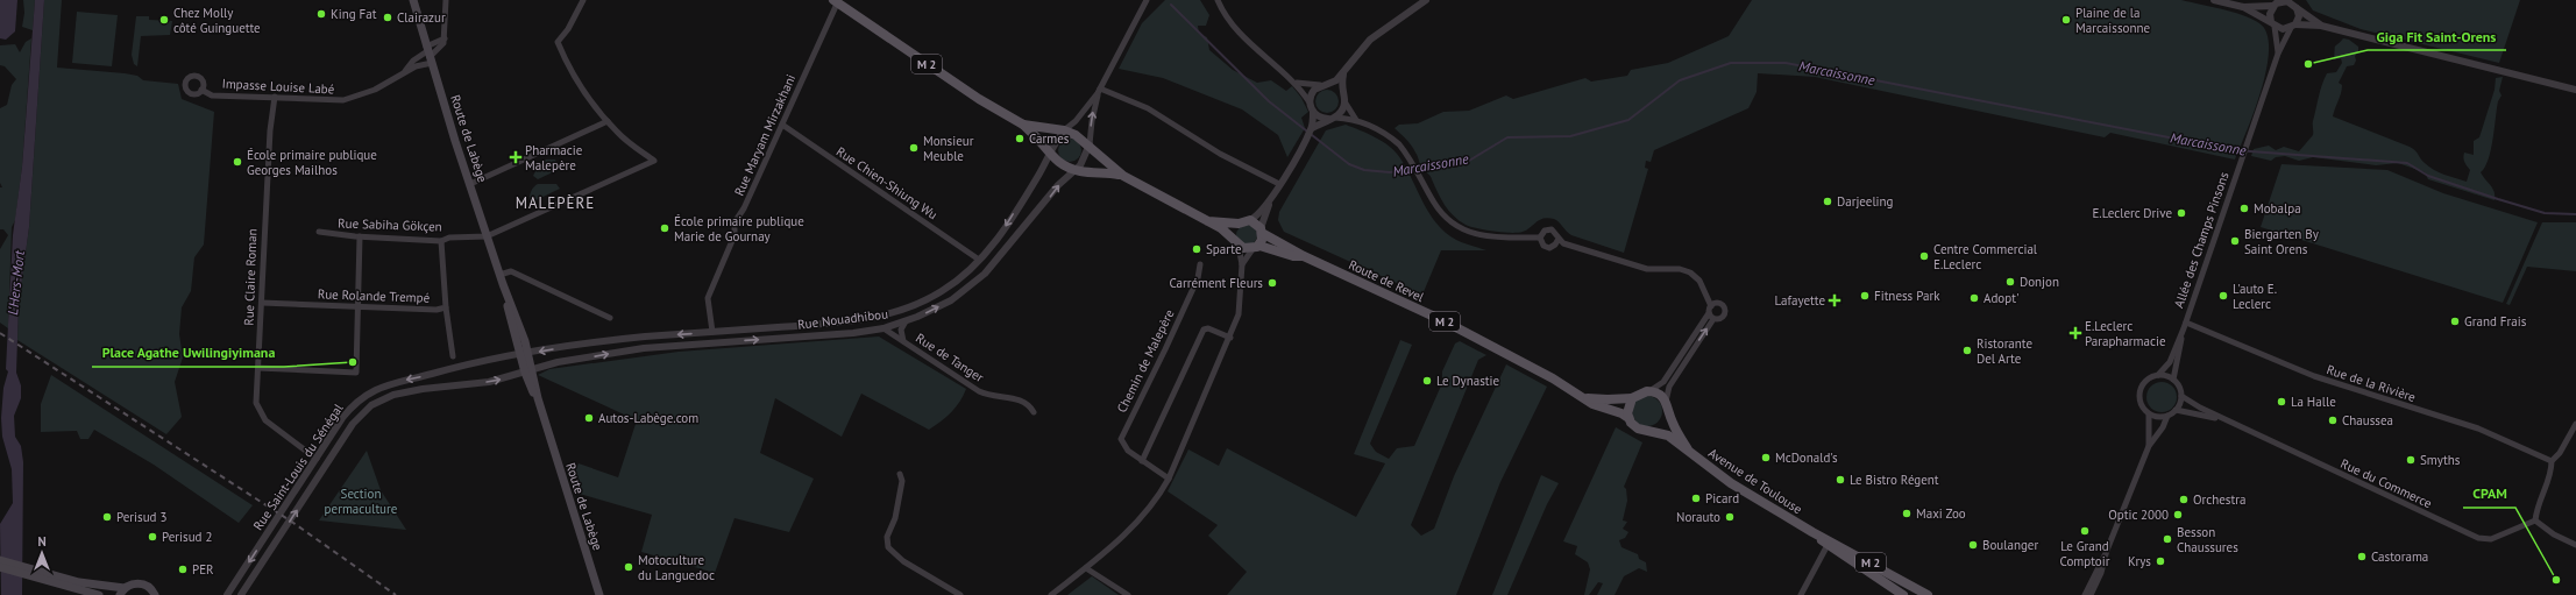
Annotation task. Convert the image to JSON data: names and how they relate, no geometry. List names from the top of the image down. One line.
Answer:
{"streets":{"main road":["M 2","Route de Labège","Route de Revel","Avenue de Toulouse"],"street":["Impasse Louise Labé","Rue Maryam Mirzakhani","Rue Chien-Shiung Wu","Rue Sabiha Gökçen","Allée des Champs Pinsons","Rue Claire Roman","Rue Rolande Trempé","Rue Nouadhibou","Rue de Tanger","Chemin de Malepère","Rue de la Rivière","Rue Saint-Louis du Sénégal","Rue du Commerce"]},"crossings":[["M 2","Rue Maryam Mirzakhani"],["M 2","Route de Revel"],["M 2","Rue Nouadhibou"],["M 2","Avenue de Toulouse"],["Impasse Louise Labé","Route de Labège"],["Impasse Louise Labé","Rue Claire Roman"],["Rue Maryam Mirzakhani","Rue Chien-Shiung Wu"],["Rue Maryam Mirzakhani","Rue Nouadhibou"],["Route de Labège","Rue Sabiha Gökçen"],["Route de Labège","Rue Nouadhibou"],["Route de Labège","Rue Saint-Louis du Sénégal"],["Rue Chien-Shiung Wu","Rue Nouadhibou"],["Rue Sabiha Gökçen","Rue Rolande Trempé"],["Allée des Champs Pinsons","Rue de la Rivière"],["Allée des Champs Pinsons","Rue du Commerce"],["Rue Claire Roman","Rue Rolande Trempé"],["Rue Claire Roman","Rue Saint-Louis du Sénégal"],["Rue Nouadhibou","Rue de Tanger"],["Rue Nouadhibou","Rue Saint-Louis du Sénégal"]],"districts":["MALEPÈRE"],"water":["Marcaissonne","L'Hers-Mort"],"parks":["Section permaculture"],"places":{"other":["King Fat","Clairazur","Chez Molly côté Guinguette","Plaine de la Marcaissonne","Giga Fit Saint-Orens","Carmes","Monsieur Meuble","École primaire publique Georges Mailhos","Darjeeling","Mobalpa","E.Leclerc Drive","École primaire publique Marie de Gournay","Biergarten By Saint Orens","Sparte","Centre Commercial E.Leclerc","Donjon","Carrément Fleurs","Fitness Park","L'auto E. Leclerc","Adopt'","Grand Frais","Ristorante Del Arte","Place Agathe Uwilingiyimana","Le Dynastie","La Halle","Autos-Labège.com","Chaussea","McDonald's","Smyths","Le Bistro Régent","Picard","Orchestra","Maxi Zoo","Optic 2000","Perisud 3","Norauto","Le Grand Comptoir","Perisud 2","Besson Chaussures","Boulanger","Castorama","Krys","Motoculture du Languedoc","PER","CPAM"],"health":["Pharmacie Malepère","Lafayette","E.Leclerc Parapharmacie"]},"north":"top"}
